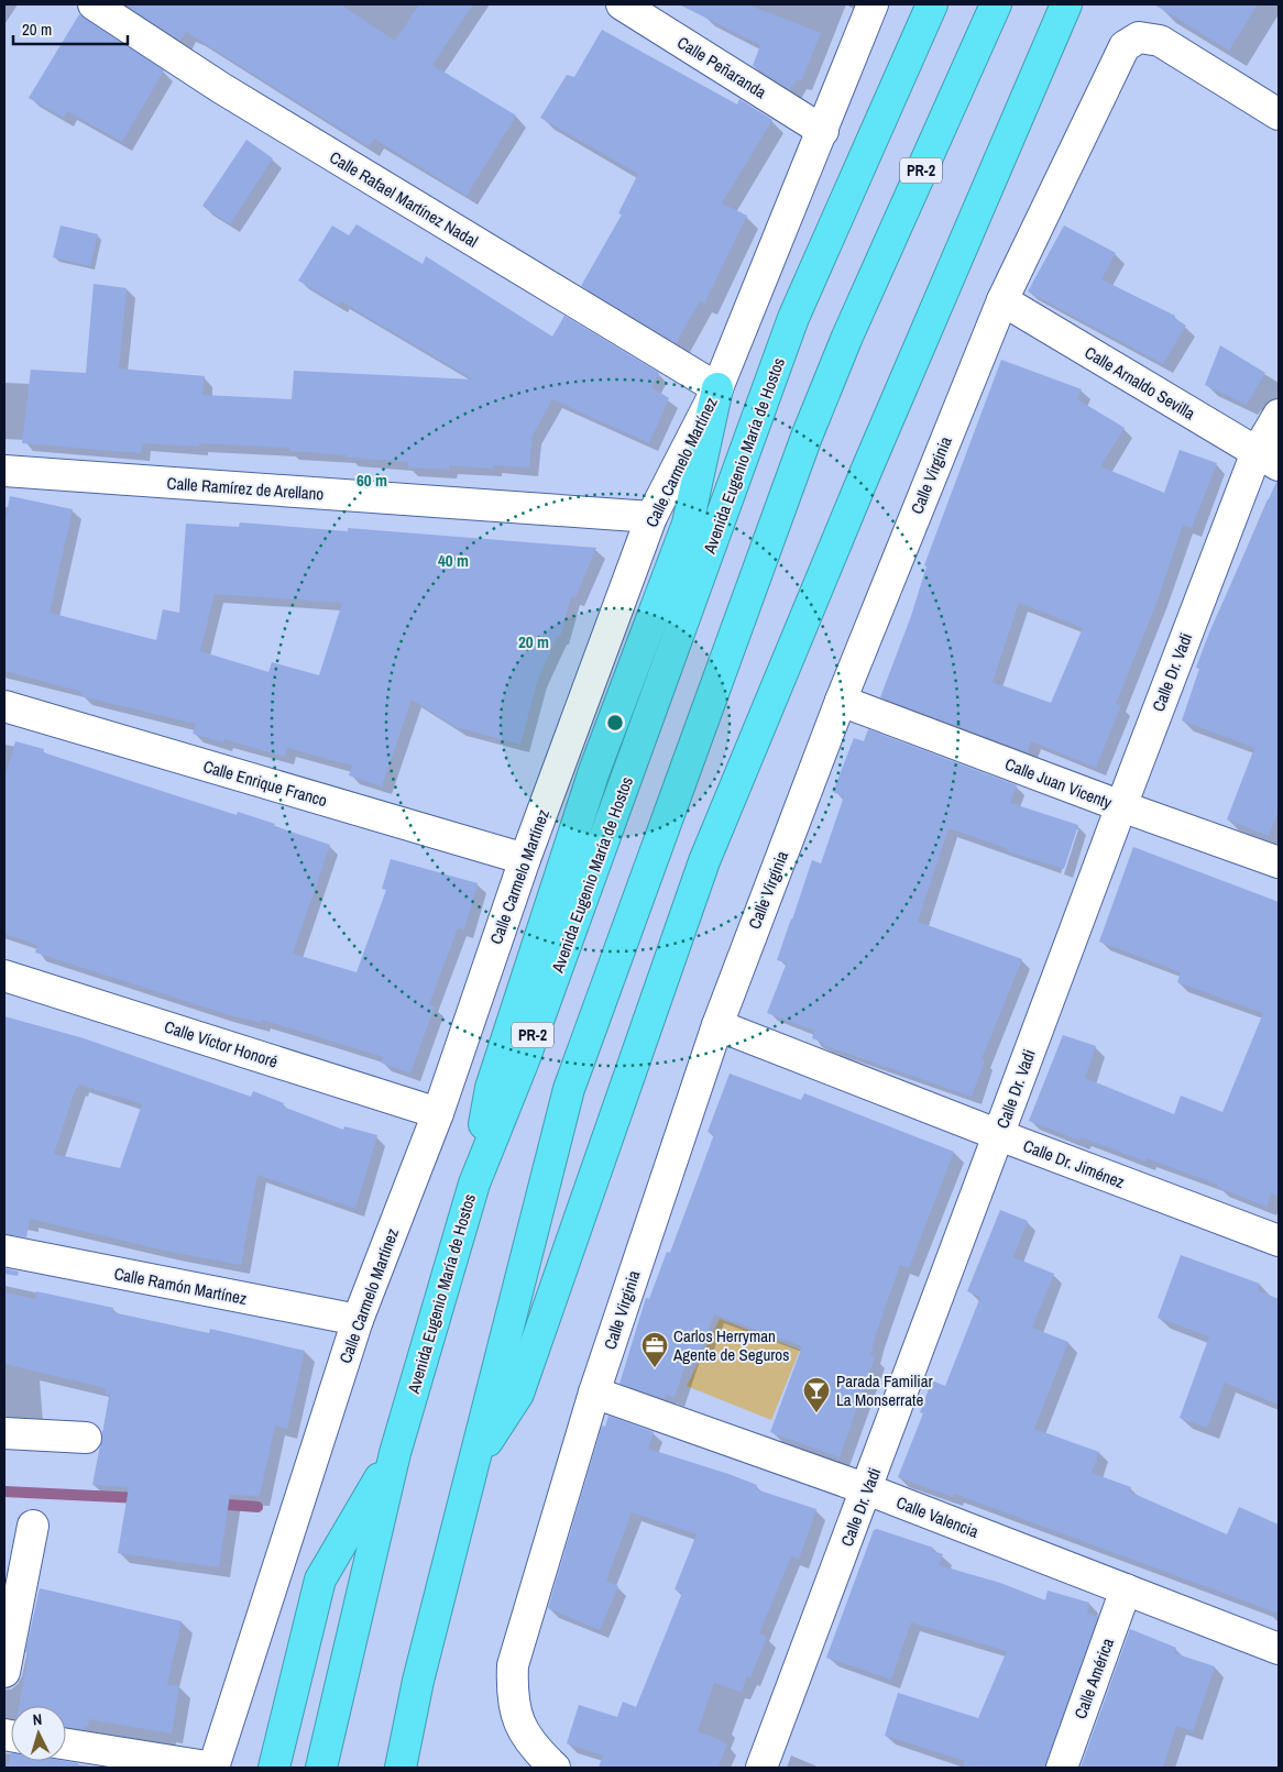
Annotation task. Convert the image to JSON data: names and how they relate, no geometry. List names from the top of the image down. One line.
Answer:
{"streets":{"highway":["PR-2","Avenida Eugenio María de Hostos"],"street":["Calle Peñaranda","Calle Rafael Martínez Nadal","Calle Arnaldo Sevilla","Calle Carmelo Martínez","Calle Virginia","Calle Ramírez de Arellano","Calle Dr. Vadi","Calle Enrique Franco","Calle Juan Vicenty","Calle Víctor Honoré","Calle Dr. Jiménez","Calle Ramón Martínez","Calle Valencia","Calle América"]},"crossings":[["Calle Peñaranda","Calle Carmelo Martínez"],["Calle Rafael Martínez Nadal","Calle Carmelo Martínez"],["Calle Arnaldo Sevilla","Calle Virginia"],["Calle Arnaldo Sevilla","Calle Dr. Vadi"],["Calle Carmelo Martínez","Calle Ramírez de Arellano"],["Calle Carmelo Martínez","Calle Enrique Franco"],["Calle Carmelo Martínez","Calle Víctor Honoré"],["Calle Carmelo Martínez","Calle Ramón Martínez"],["Calle Virginia","Calle Juan Vicenty"],["Calle Virginia","Calle Dr. Jiménez"],["Calle Virginia","Calle Valencia"],["Calle Dr. Vadi","Calle Juan Vicenty"],["Calle Dr. Vadi","Calle Dr. Jiménez"],["Calle Dr. Vadi","Calle Valencia"],["Calle Valencia","Calle América"]],"places":{"office":["Carlos Herryman Agente de Seguros"],"bar":["Parada Familiar La Monserrate"]},"scale_bar":"20 m","north":"top","rings":["60 m","40 m","20 m"]}
